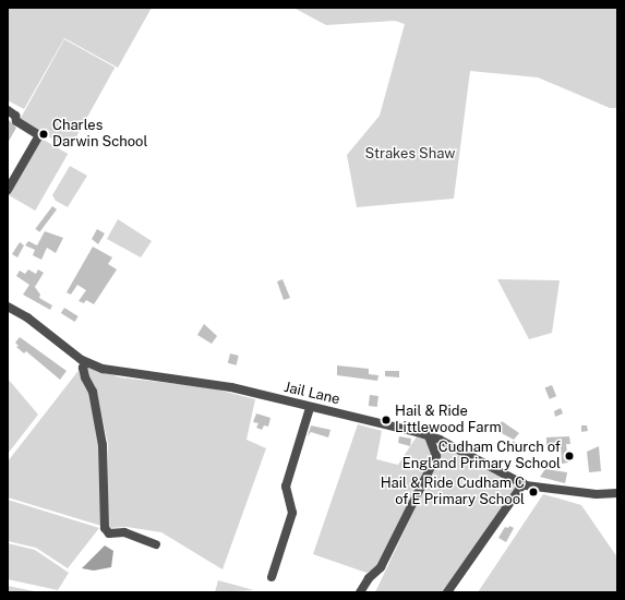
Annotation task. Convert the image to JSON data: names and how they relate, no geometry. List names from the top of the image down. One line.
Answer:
{"streets":{"street":["Jail Lane"]},"parks":["Strakes Shaw"],"places":["Charles Darwin School","Hail & Ride Littlewood Farm","Cudham Church of England Primary School","Hail & Ride Cudham C of E Primary School"]}
